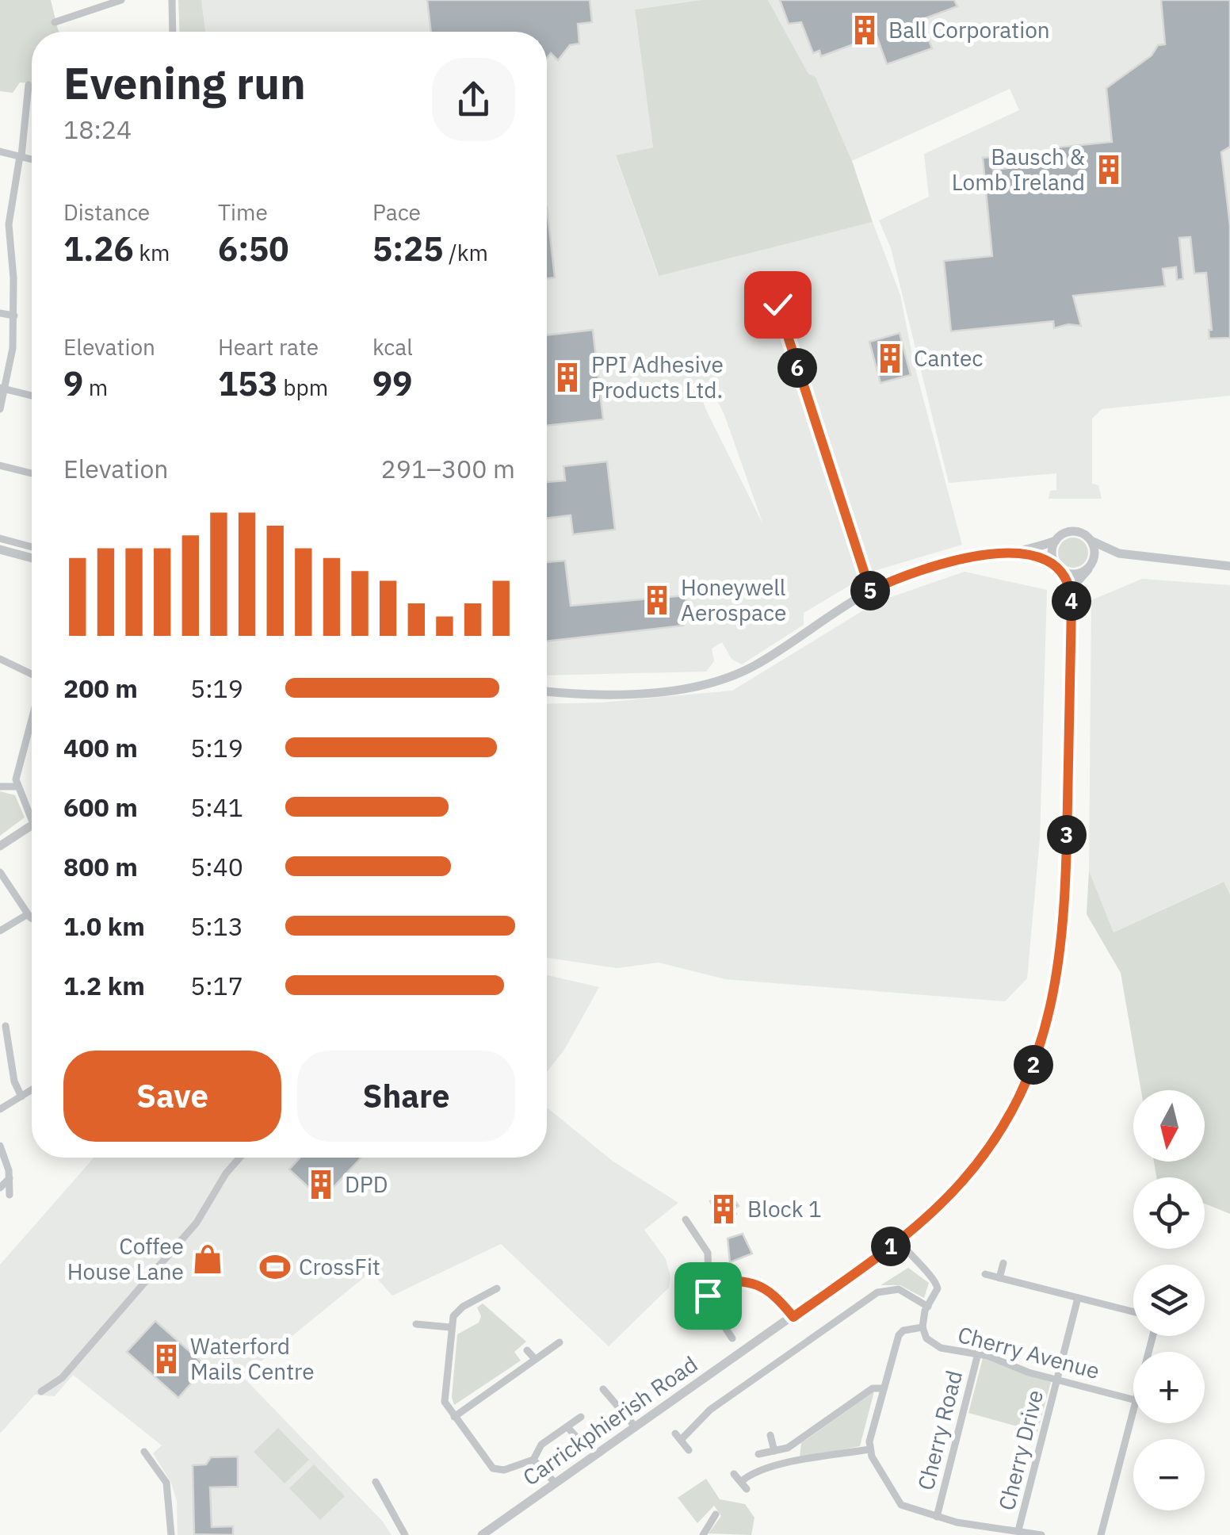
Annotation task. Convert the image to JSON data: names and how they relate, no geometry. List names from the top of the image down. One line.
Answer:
{"streets":{"street":["Cherry Avenue","Carrickphierish Road","Cherry Road","Cherry Drive"]},"crossings":[["Cherry Avenue","Cherry Road"],["Cherry Avenue","Cherry Drive"]],"places":{"building":["Ball Corporation","Bausch & Lomb Ireland","Cantec","PPI Adhesive Products Ltd.","Honeywell Aerospace","DPD","Block 1","Waterford Mails Centre"],"shop":["Coffee House Lane"],"sports":["CrossFit"]},"north":"bottom","page":{"heading":["Evening run","18:24"],"stats":[["Distance","1.26 km"],["Time","6:50"],["Pace","5:25 /km"],["Elevation","9 m"],["Heart rate","153 bpm"],["kcal","99"]],"pins":["6","5","4","3","2","1"],"chart":["Elevation","291–300 m"],"list":[{"name":"200 m","note":"5:19"},{"name":"400 m","note":"5:19"},{"name":"600 m","note":"5:41"},{"name":"800 m","note":"5:40"},{"name":"1.0 km","note":"5:13"},{"name":"1.2 km","note":"5:17"}],"buttons":["Save","Share"],"map_buttons":["+","−"]}}
